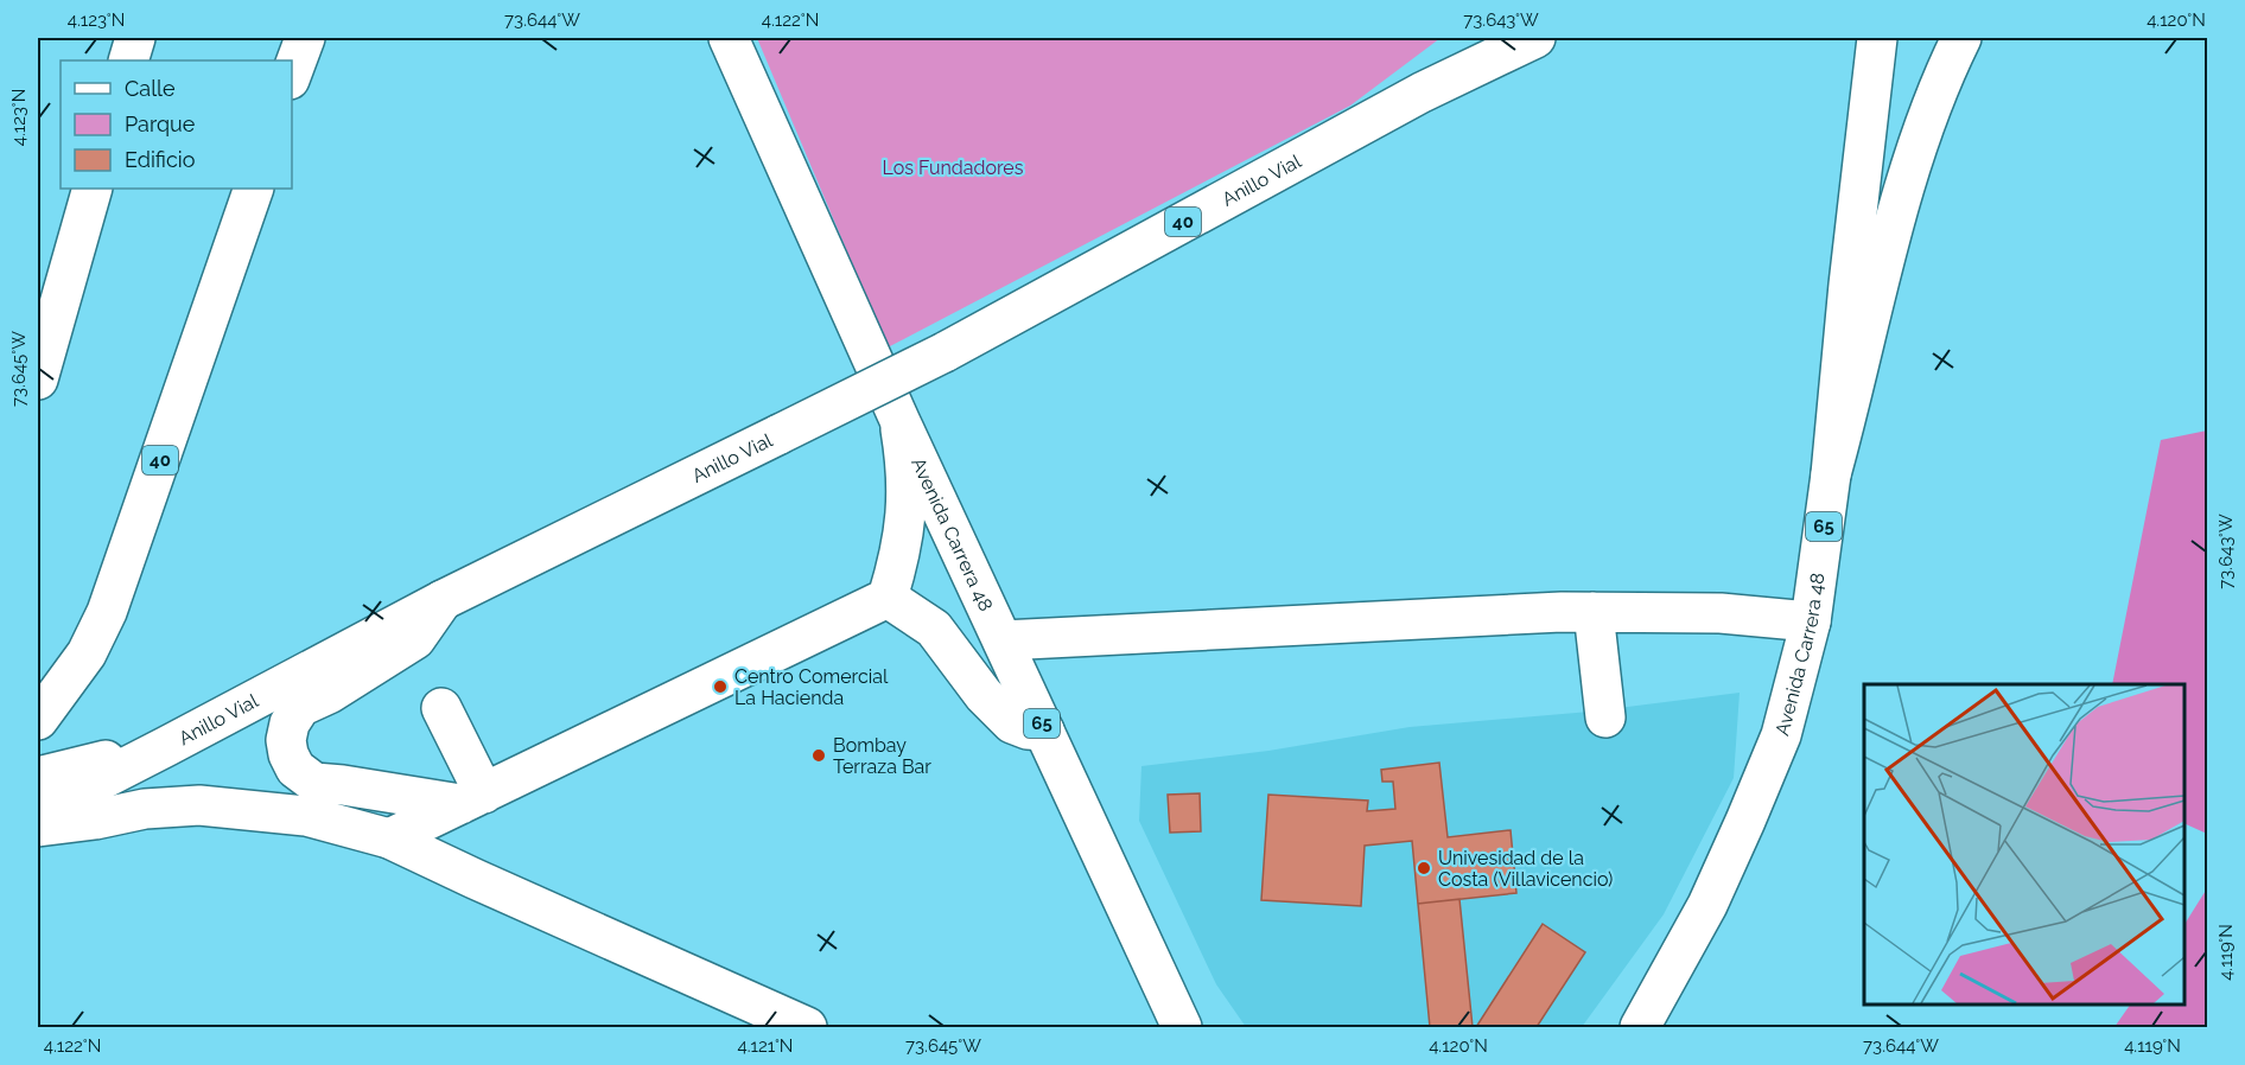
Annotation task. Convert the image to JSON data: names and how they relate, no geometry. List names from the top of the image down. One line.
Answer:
{"streets":{"main road":["Anillo Vial","40","65","Avenida Carrera 48"]},"parks":["Los Fundadores"],"places":["Centro Comercial La Hacienda","Bombay Terraza Bar","Univesidad de la Costa (Villavicencio)"],"legend":["Calle","Parque","Edificio"],"coordinates":["4.123°N","73.644°W","4.122°N","73.643°W","4.120°N","73.645°W","4.119°N","4.121°N"]}
